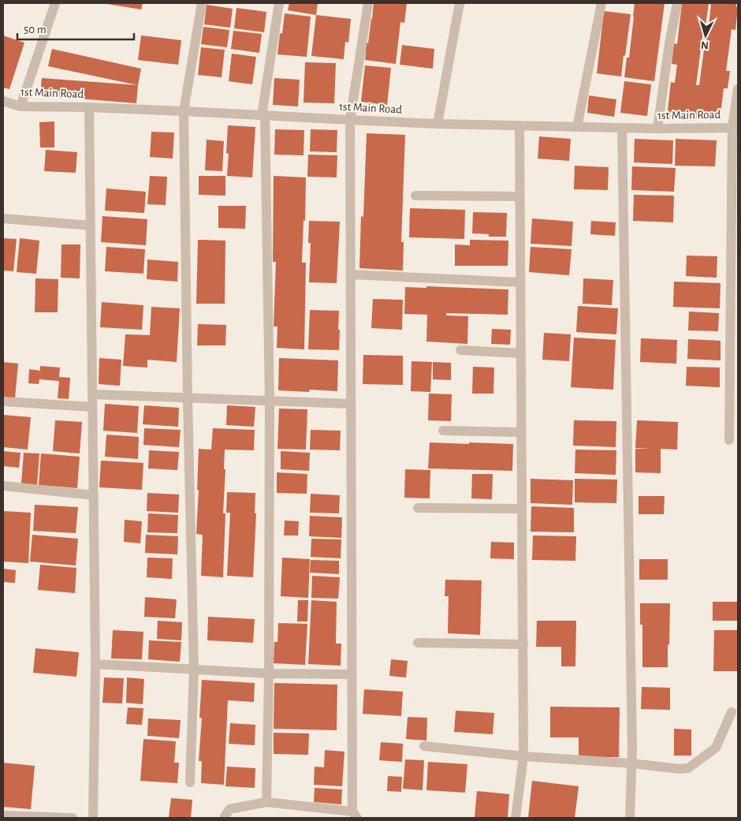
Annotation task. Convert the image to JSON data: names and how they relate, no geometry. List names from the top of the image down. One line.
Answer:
{"streets":{"street":["1st Main Road"]},"scale_bar":"50 m","north":"bottom"}
